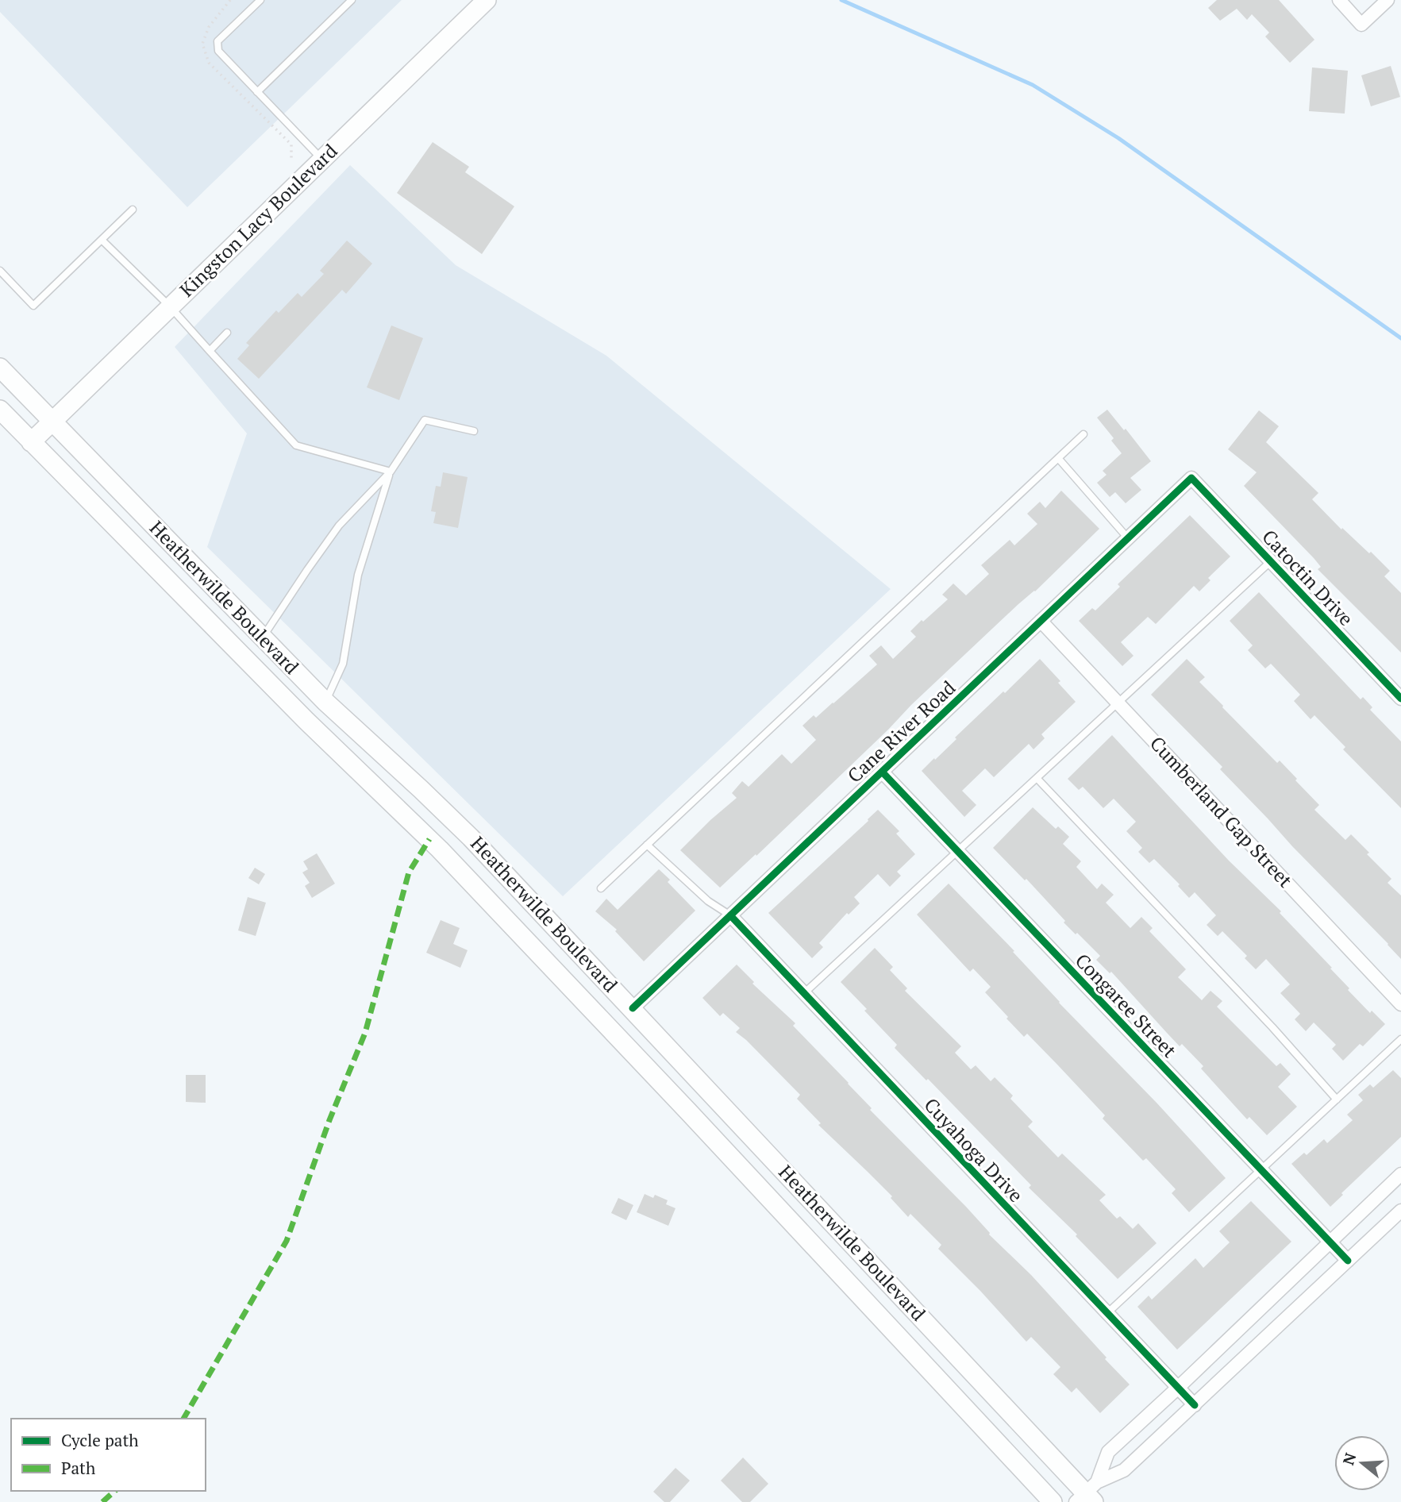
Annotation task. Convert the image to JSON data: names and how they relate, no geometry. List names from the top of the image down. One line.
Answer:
{"streets":{"main road":["Kingston Lacy Boulevard","Heatherwilde Boulevard"],"street":["Catoctin Drive","Cane River Road","Cumberland Gap Street","Congaree Street","Cuyahoga Drive"]},"crossings":[["Kingston Lacy Boulevard","Heatherwilde Boulevard"],["Catoctin Drive","Cane River Road"],["Heatherwilde Boulevard","Cane River Road"],["Cane River Road","Cumberland Gap Street"],["Cane River Road","Congaree Street"],["Cane River Road","Cuyahoga Drive"]],"legend":["Cycle path","Path"],"north":"left"}
